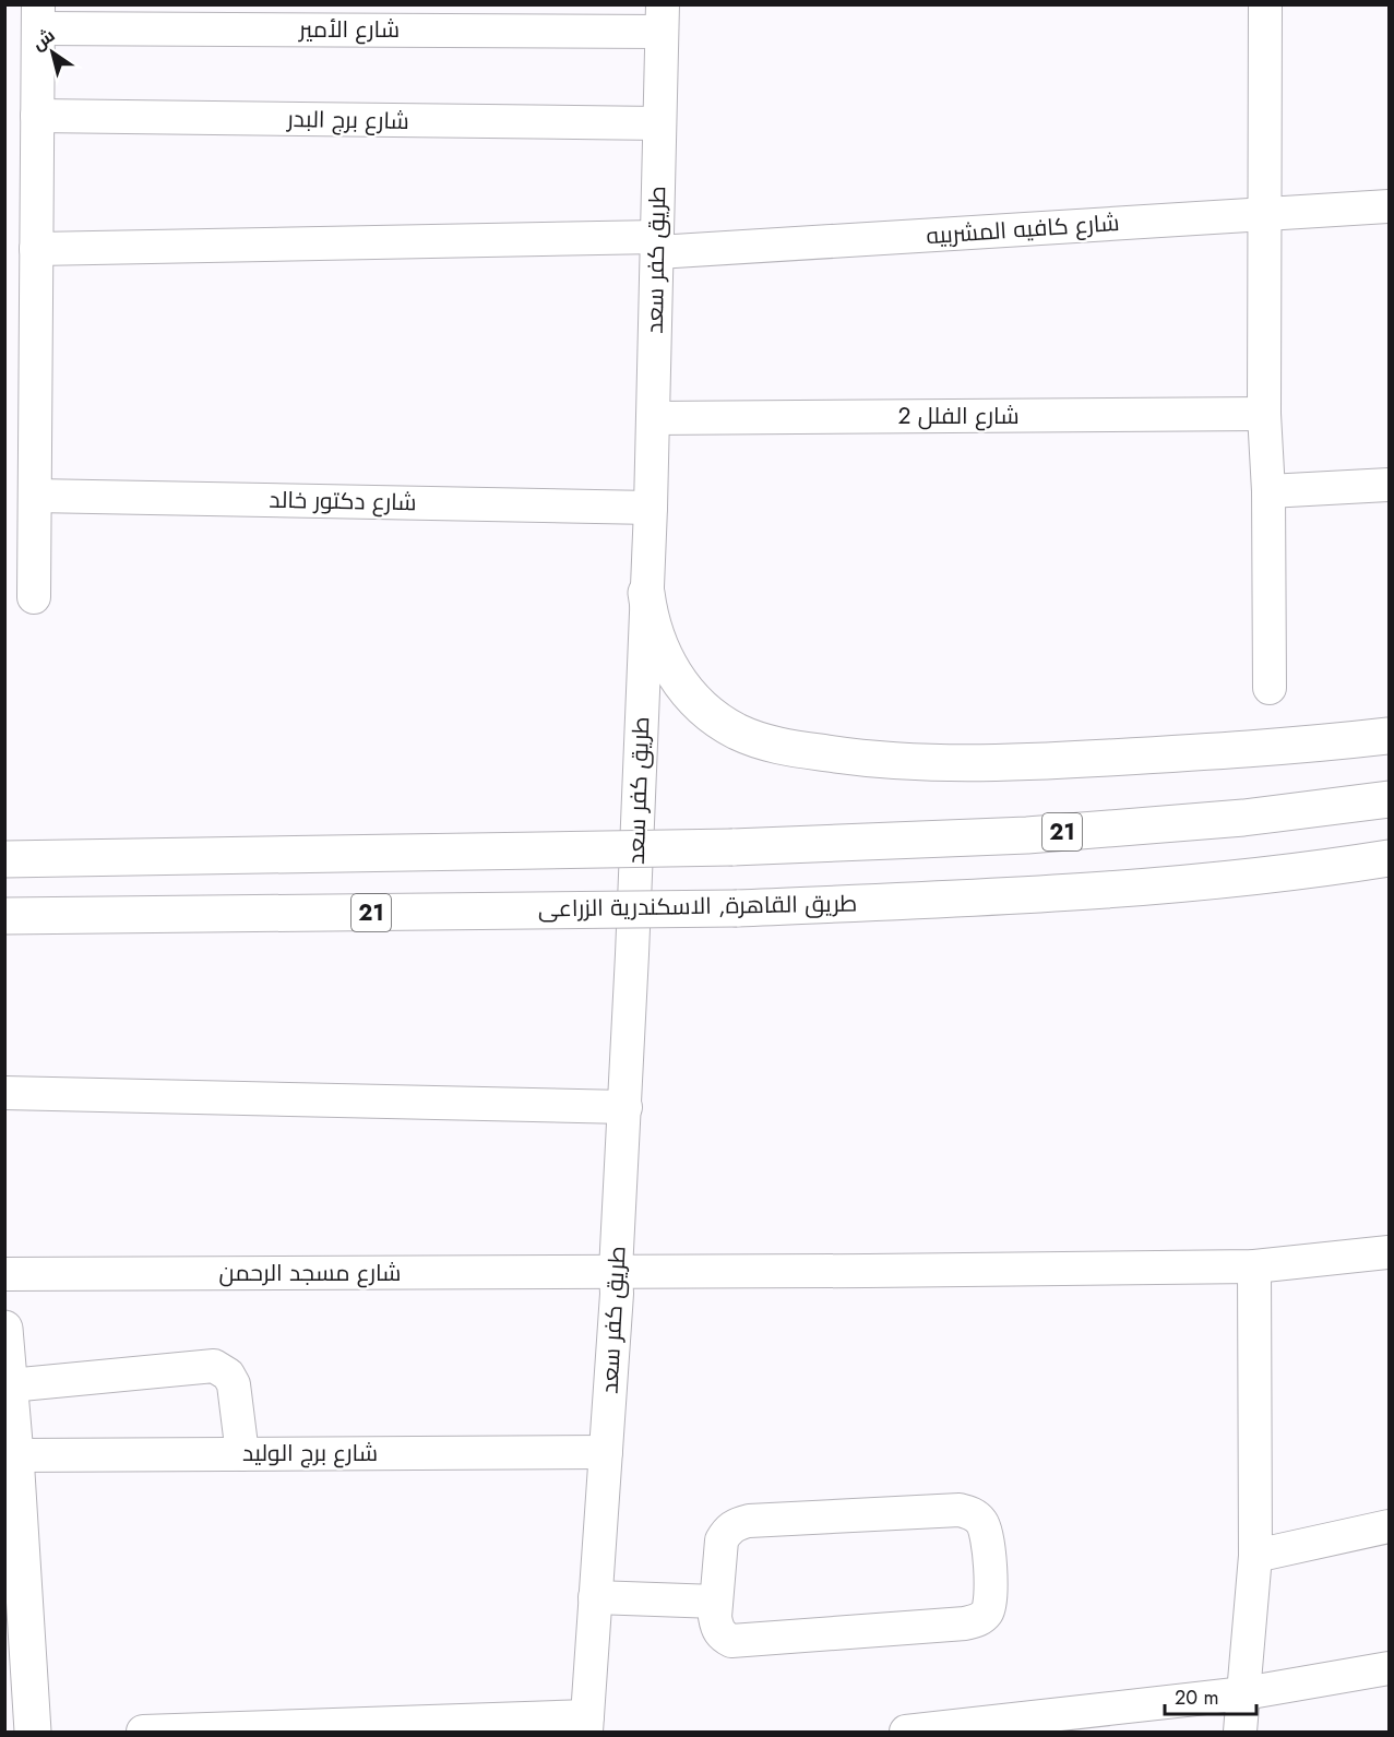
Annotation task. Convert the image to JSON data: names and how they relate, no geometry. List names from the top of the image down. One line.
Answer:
{"streets":{"main road":["21","طريق القاهرة, الاسكندرية الزراعى"],"street":["شارع الأمير","شارع برج البدر","شارع كافيه المشربيه","طريق كفر سعد","شارع الفلل 2","شارع دكتور خالد","شارع مسجد الرحمن","شارع برج الوليد"]},"crossings":[["شارع الأمير","طريق كفر سعد"],["شارع برج البدر","طريق كفر سعد"],["شارع كافيه المشربيه","طريق كفر سعد"],["طريق كفر سعد","شارع الفلل 2"],["طريق كفر سعد","شارع دكتور خالد"],["طريق كفر سعد","شارع مسجد الرحمن"],["طريق كفر سعد","شارع برج الوليد"]],"scale_bar":"20 m","north":"top left"}
